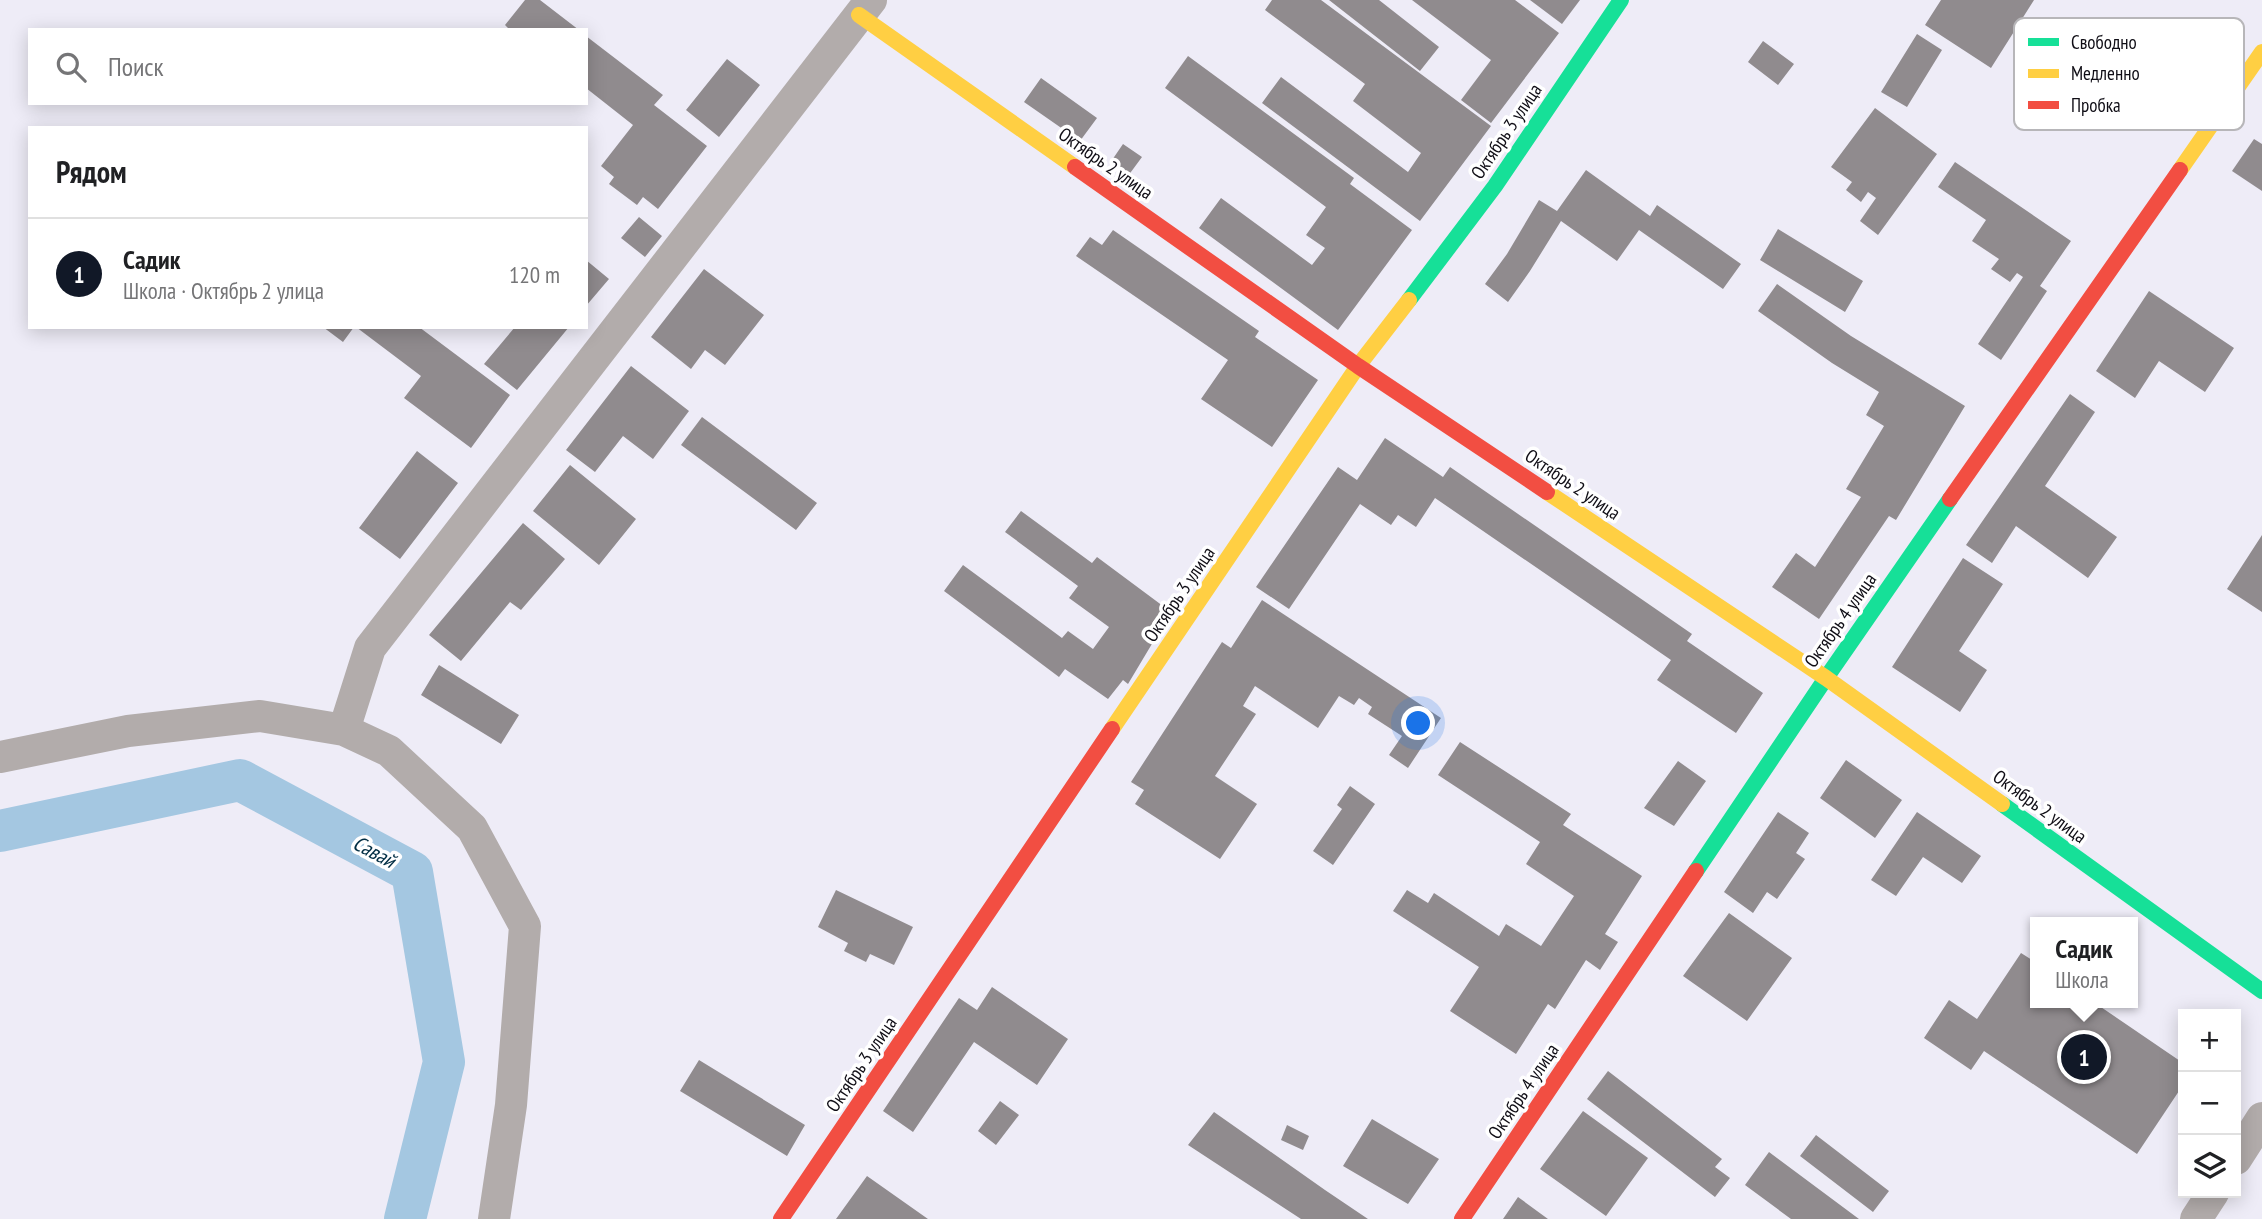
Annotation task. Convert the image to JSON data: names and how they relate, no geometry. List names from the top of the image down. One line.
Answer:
{"streets":{"street":["Октябрь 3 улица","Октябрь 2 улица","Октябрь 4 улица"]},"crossings":[["Октябрь 3 улица","Октябрь 2 улица"],["Октябрь 2 улица","Октябрь 4 улица"]],"water":["Савай"],"legend":["Свободно","Медленно","Пробка"],"page":{"search":"Поиск","heading":"Рядом","list":[{"mark":"1","name":"Садик","note":"Школа · Октябрь 2 улица","value":"120 m"}],"popup":["Садик","Школа"],"map_buttons":["+","−"],"pins":"1"}}
